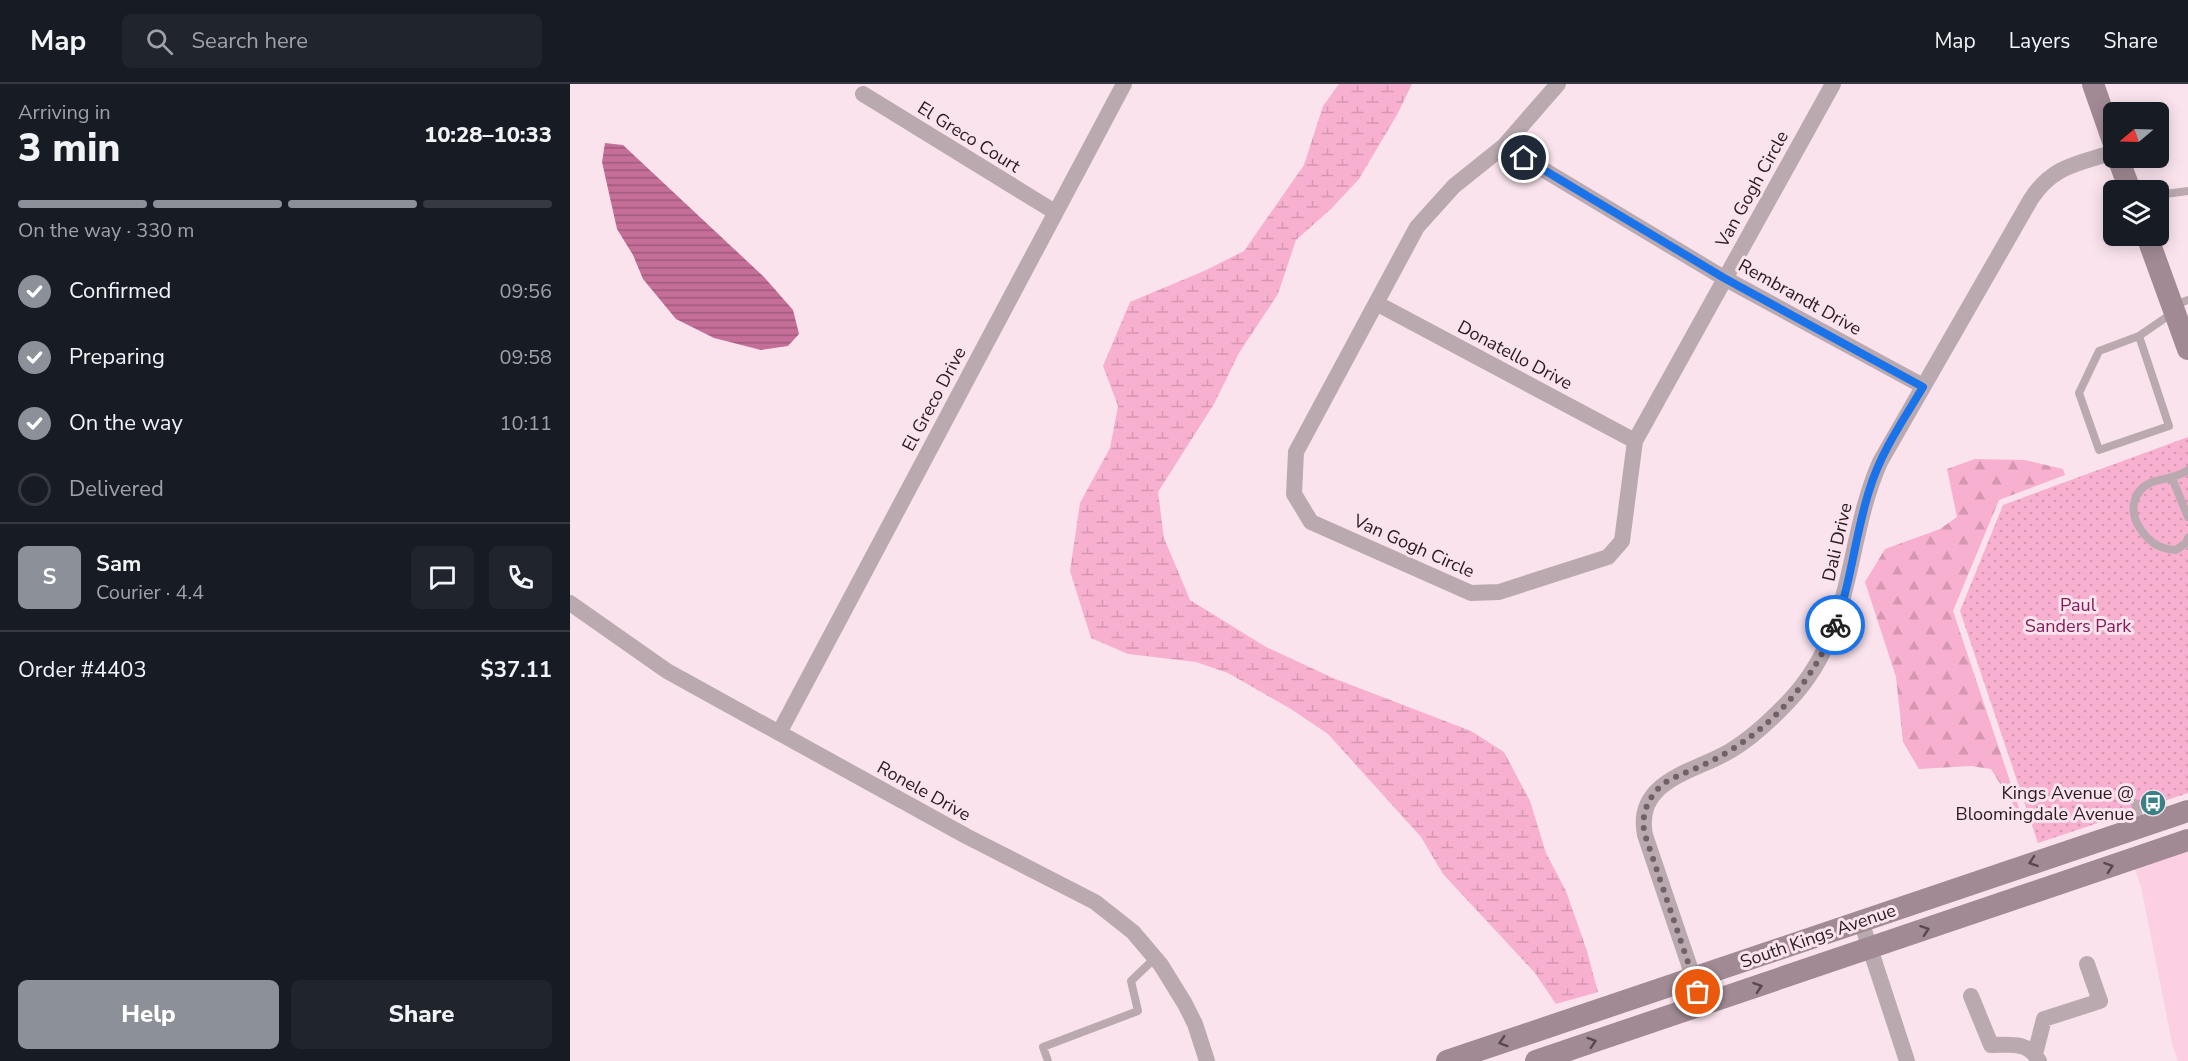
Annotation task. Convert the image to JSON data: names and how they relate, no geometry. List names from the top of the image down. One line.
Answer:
{"streets":{"main road":["South Kings Avenue"],"street":["El Greco Court","Van Gogh Circle","Rembrandt Drive","Donatello Drive","El Greco Drive","Dali Drive","Ronele Drive"]},"crossings":[["El Greco Court","El Greco Drive"],["Van Gogh Circle","Rembrandt Drive"],["Van Gogh Circle","Donatello Drive"],["Rembrandt Drive","Dali Drive"],["El Greco Drive","Ronele Drive"],["Dali Drive","South Kings Avenue"]],"parks":["Paul Sanders Park"],"places":{"bus stop":["Kings Avenue @ Bloomingdale Avenue"]},"north":"left","page":{"header":"Map","search":"Search here","nav":["Map","Layers","Share"],"heading":["3 min","Arriving in","10:28–10:33"],"panel":["Sam","Courier · 4.4","Order #4403","$37.11"],"bar":"On the way · 330 m","list":[["Confirmed","09:56"],["Preparing","09:58"],["On the way","10:11"],"Delivered"],"round":"S","buttons":["Help","Share"]}}
